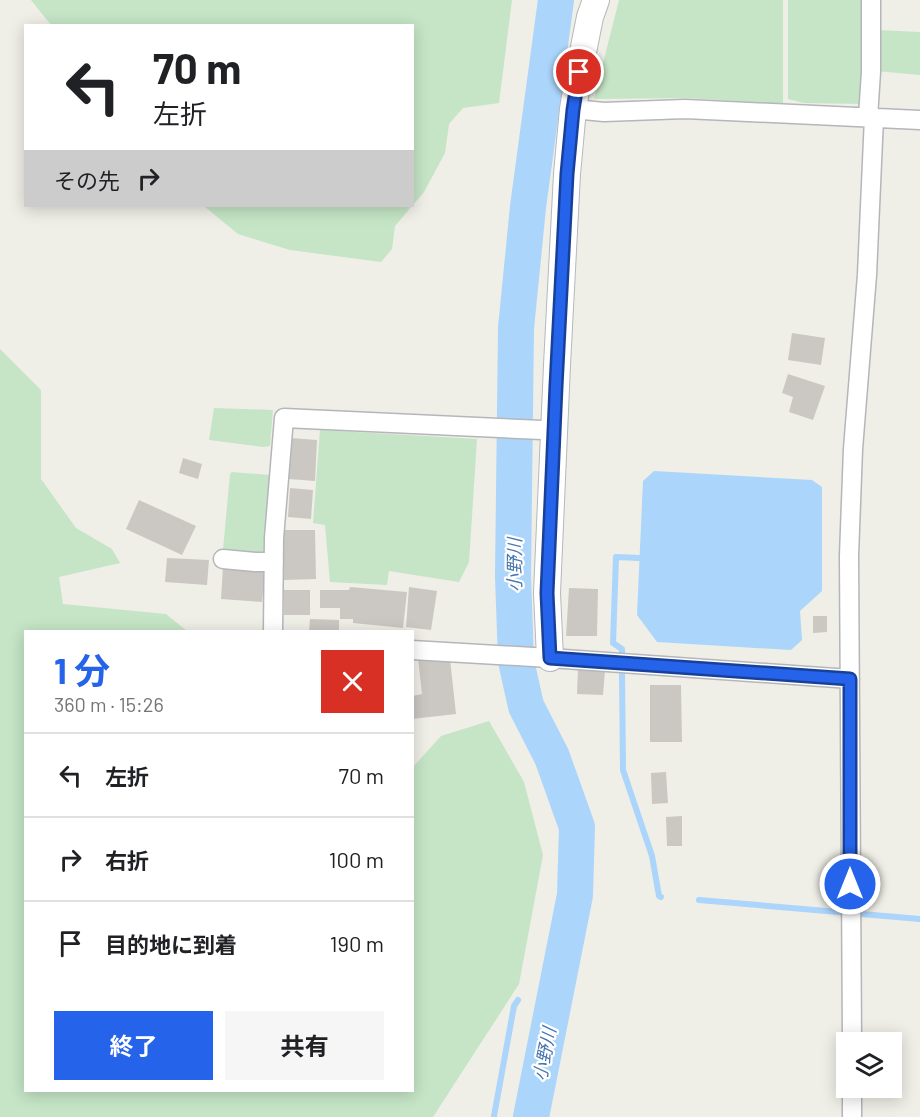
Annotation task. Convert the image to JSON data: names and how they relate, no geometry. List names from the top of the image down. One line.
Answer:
{"water":["小野川"],"page":{"turn":["70 m","左折"],"then":"その先","heading":["1 分","360 m · 15:26"],"list":[{"name":"左折","value":"70 m"},{"name":"右折","value":"100 m"},{"name":"目的地に到着","value":"190 m"}],"buttons":["終了","共有"]}}
